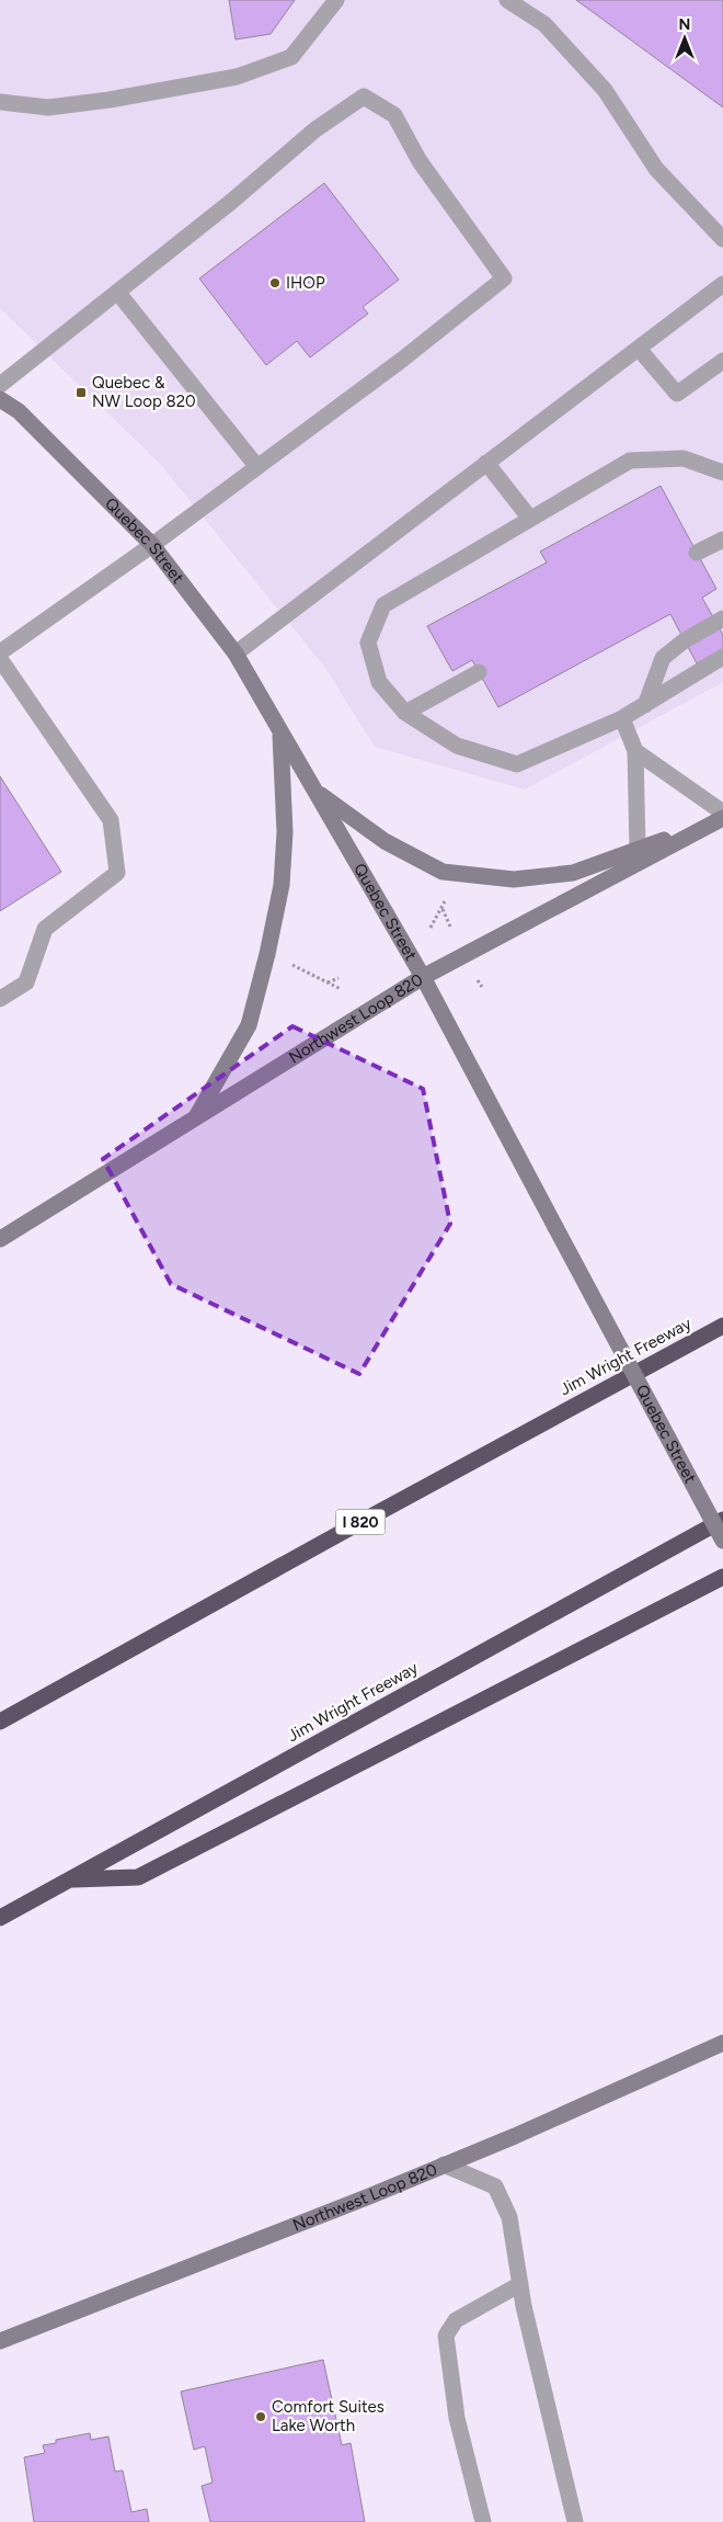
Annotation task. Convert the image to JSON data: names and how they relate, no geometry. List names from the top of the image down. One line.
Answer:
{"streets":{"highway":["Jim Wright Freeway","I 820"],"main road":["Quebec Street","Northwest Loop 820"]},"crossings":[["Quebec Street","Northwest Loop 820"]],"places":{"other":["IHOP","Comfort Suites Lake Worth"],"transit":["Quebec & NW Loop 820"]},"north":"top"}
